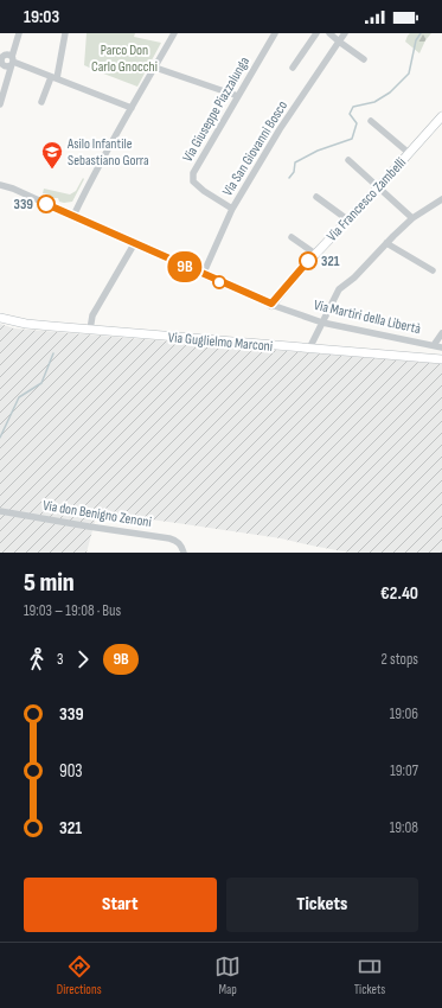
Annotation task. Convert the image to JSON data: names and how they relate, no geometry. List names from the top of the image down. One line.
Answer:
{"streets":{"main road":["Via Francesco Zambelli","Via Guglielmo Marconi"],"street":["Via Giuseppe Piazzalunga","Via San Giovanni Bosco","Via Martiri della Libertà","Via don Benigno Zenoni"]},"crossings":[["Via Giuseppe Piazzalunga","Via San Giovanni Bosco"],["Via San Giovanni Bosco","Via Martiri della Libertà"],["Via Francesco Zambelli","Via Martiri della Libertà"]],"parks":["Parco Don Carlo Gnocchi"],"places":{"school or university":["Asilo Infantile Sebastiano Gorra"],"other":["339","321"]},"lines":["bus line 9B"],"page":{"status":"19:03","on_map":"9B","heading":["5 min","19:03 – 19:08 · Bus","€2.40"],"legs":["3","9B","2 stops"],"list":[{"name":"339","value":"19:06"},{"name":"903","value":"19:07"},{"name":"321","value":"19:08"}],"buttons":["Start","Tickets"],"tabs":["Directions","Map","Tickets"]}}
